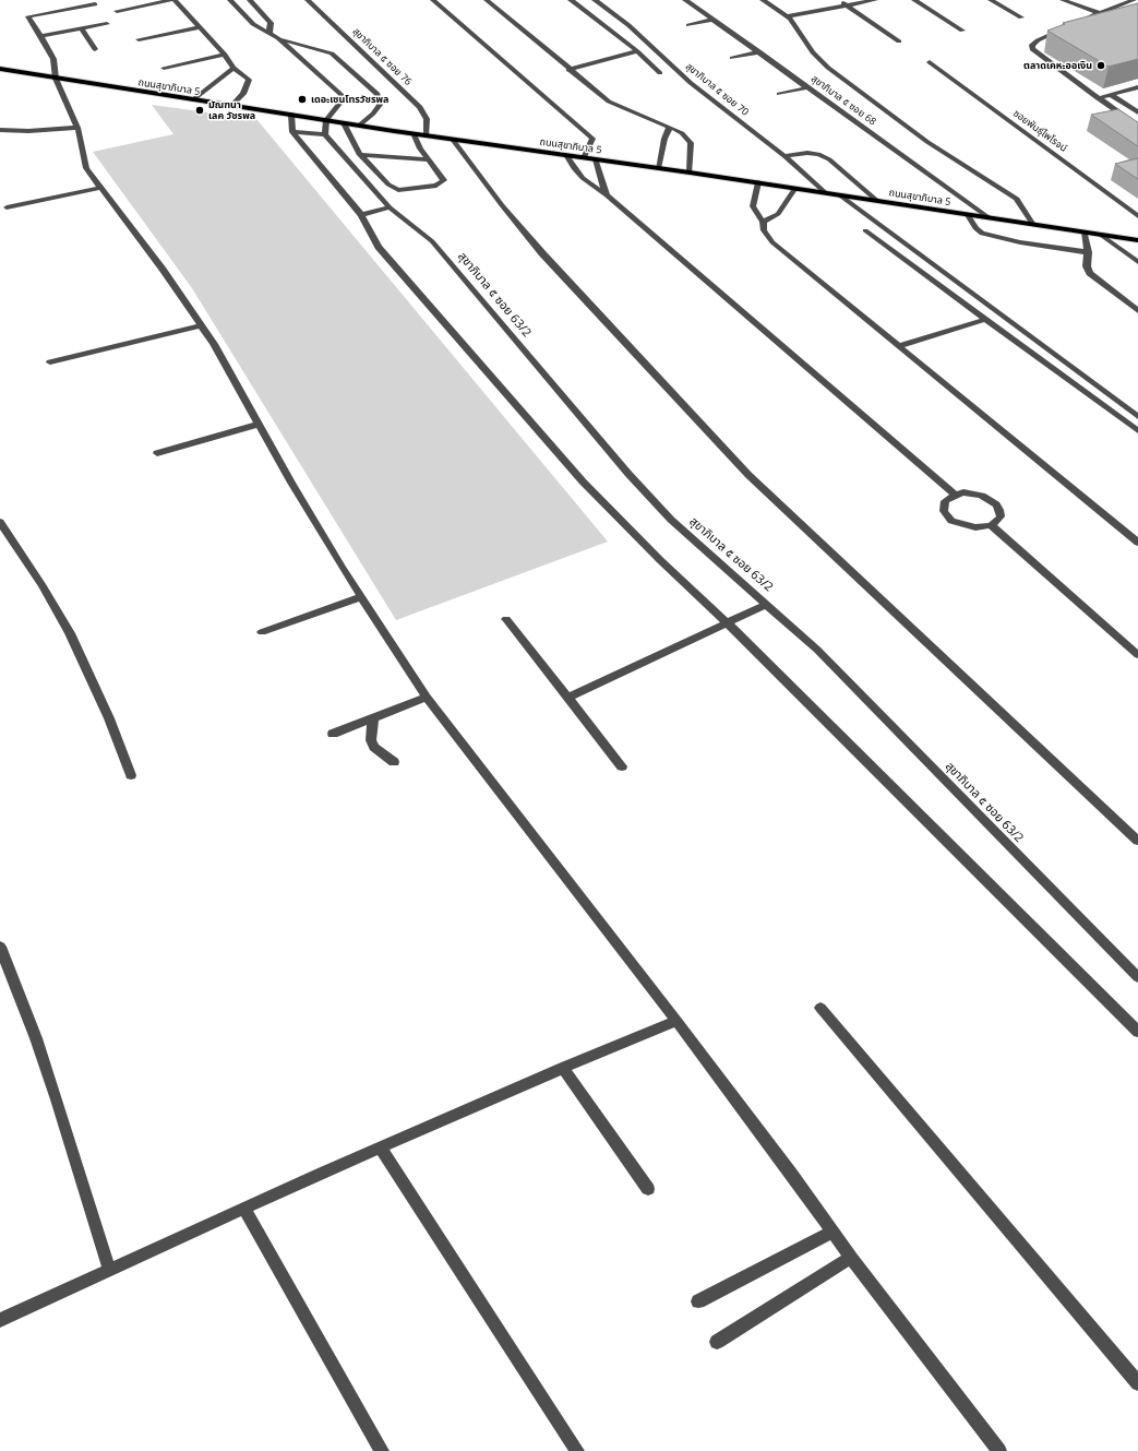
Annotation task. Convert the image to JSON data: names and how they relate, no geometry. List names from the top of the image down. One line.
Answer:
{"streets":{"main road":["ถนนสุขาภิบาล 5"],"street":["สุขาภิบาล ๕ ซอย 76","สุขาภิบาล ๕ ซอย 70","สุขาภิบาล ๕ ซอย 68","ซอยพันธ์ุไพโรจน์","สุขาภิบาล ๕ ซอย 63/2"]},"crossings":[["สุขาภิบาล ๕ ซอย 76","ถนนสุขาภิบาล 5"],["ถนนสุขาภิบาล 5","สุขาภิบาล ๕ ซอย 70"],["ถนนสุขาภิบาล 5","สุขาภิบาล ๕ ซอย 68"]],"places":["ตลาดเคหะออเงิน","เดอะเซนโทรวัชรพล","มัณฑนา เลค วัชรพล"]}
